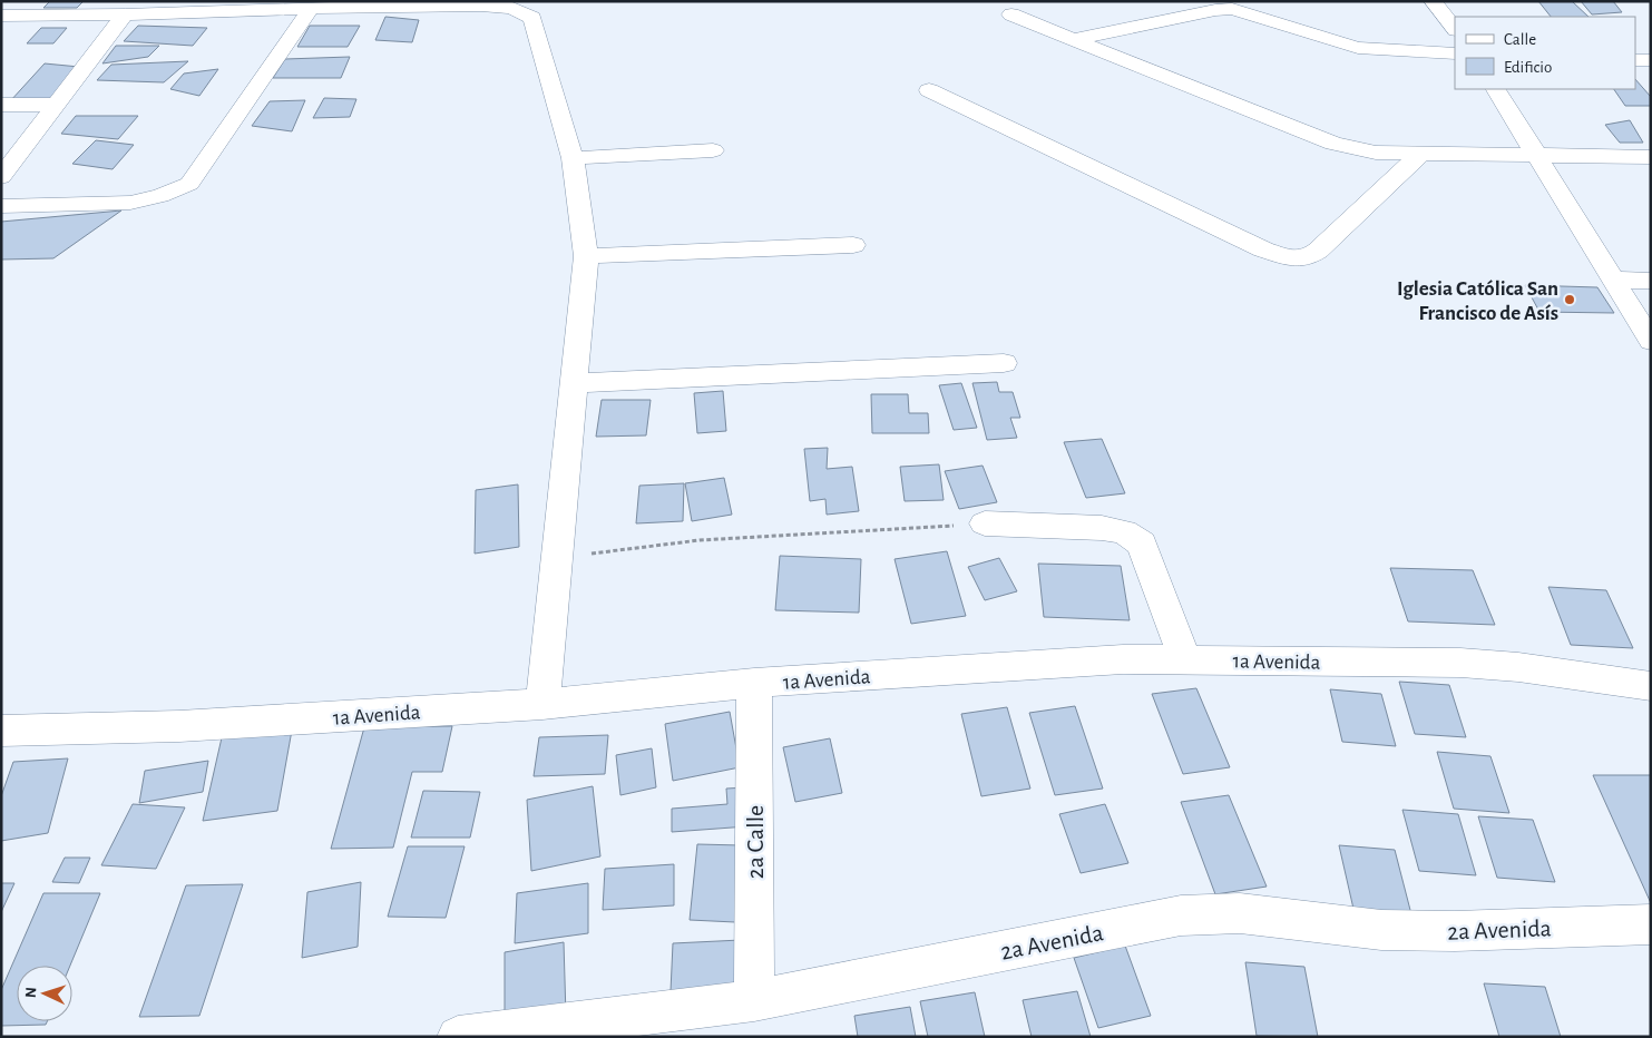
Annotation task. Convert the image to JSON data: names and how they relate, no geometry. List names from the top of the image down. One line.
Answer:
{"streets":{"street":["1a Avenida","2a Calle","2a Avenida"]},"crossings":[["1a Avenida","2a Calle"],["2a Calle","2a Avenida"]],"places":["Iglesia Católica San Francisco de Asís"],"legend":["Calle","Edificio"],"north":"left"}
